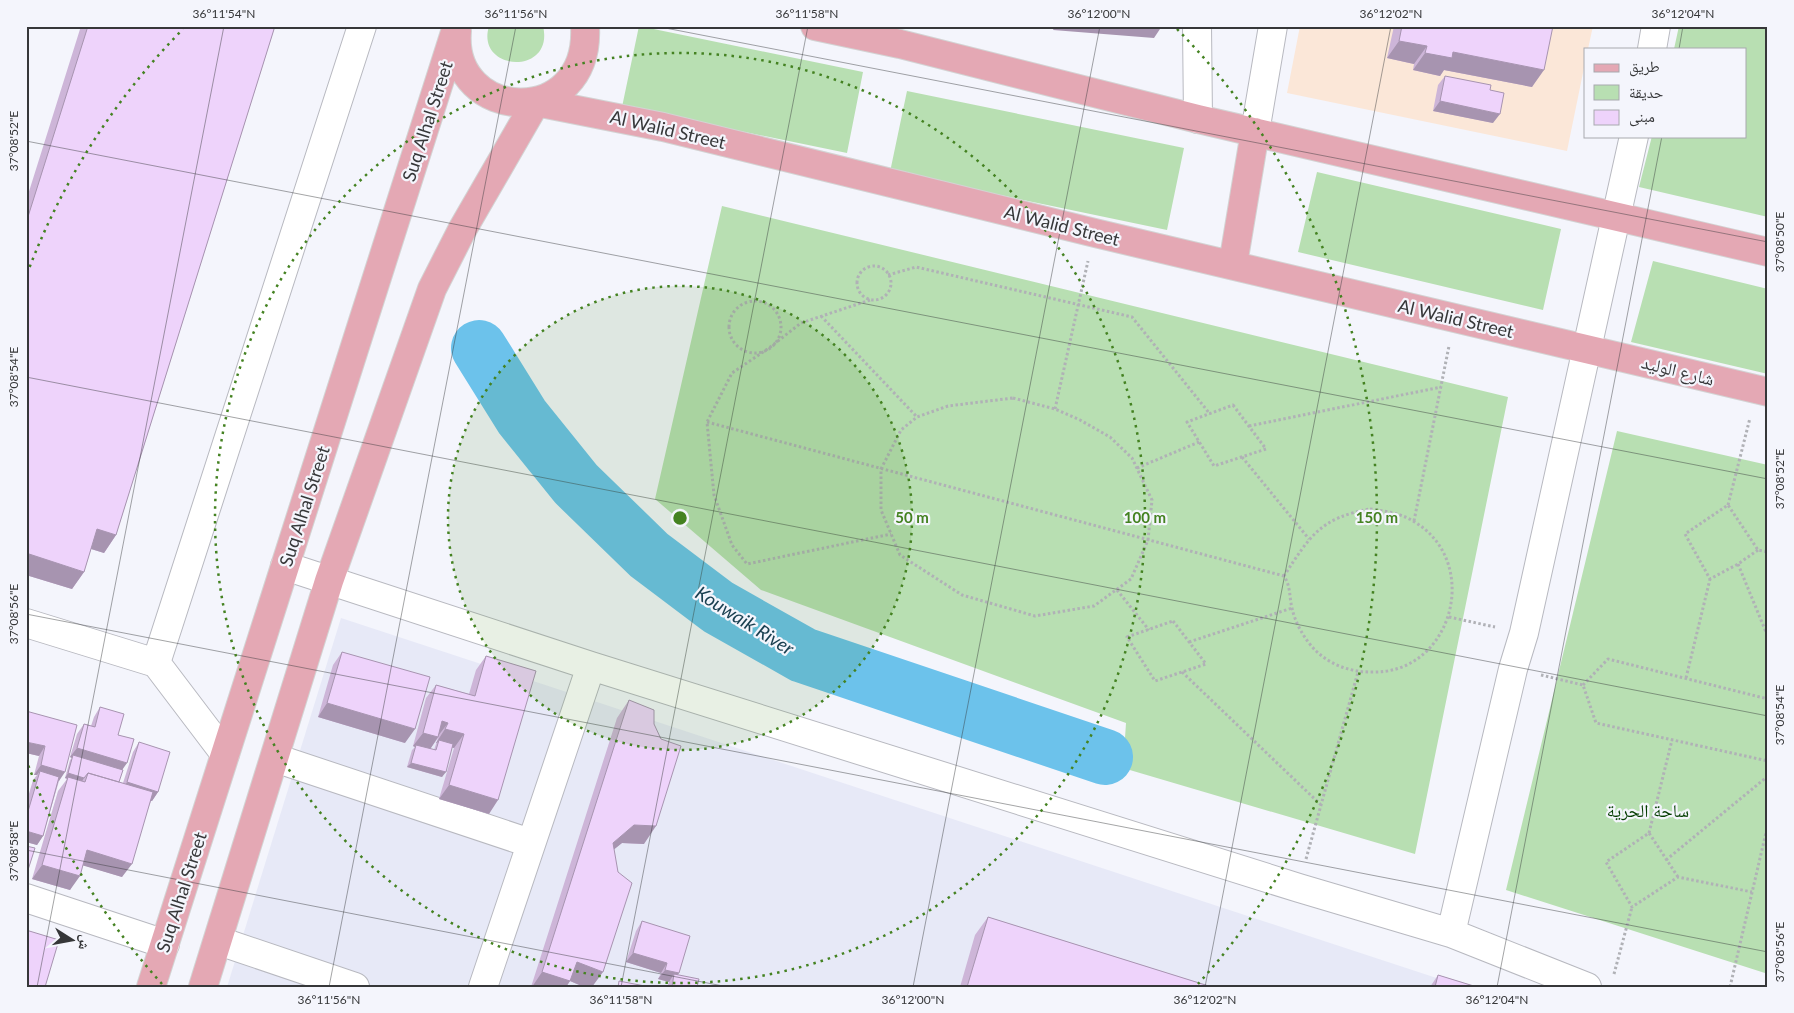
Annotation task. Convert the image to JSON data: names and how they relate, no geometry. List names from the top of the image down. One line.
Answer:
{"streets":{"main road":["Suq Alhal Street","Al Walid Street","شارع الوليد"]},"crossings":[["Al Walid Street","شارع الوليد"]],"water":["Kouwaik River"],"parks":["ساحة الحرية"],"legend":["طريق","حديقة","مبنى"],"north":"right","coordinates":["36°11'54\"N","36°11'56\"N","36°11'58\"N","36°12'00\"N","36°12'02\"N","36°12'04\"N","37°08'52\"E","37°08'50\"E","37°08'54\"E","37°08'56\"E","37°08'58\"E"],"rings":["50 m","100 m","150 m"]}
